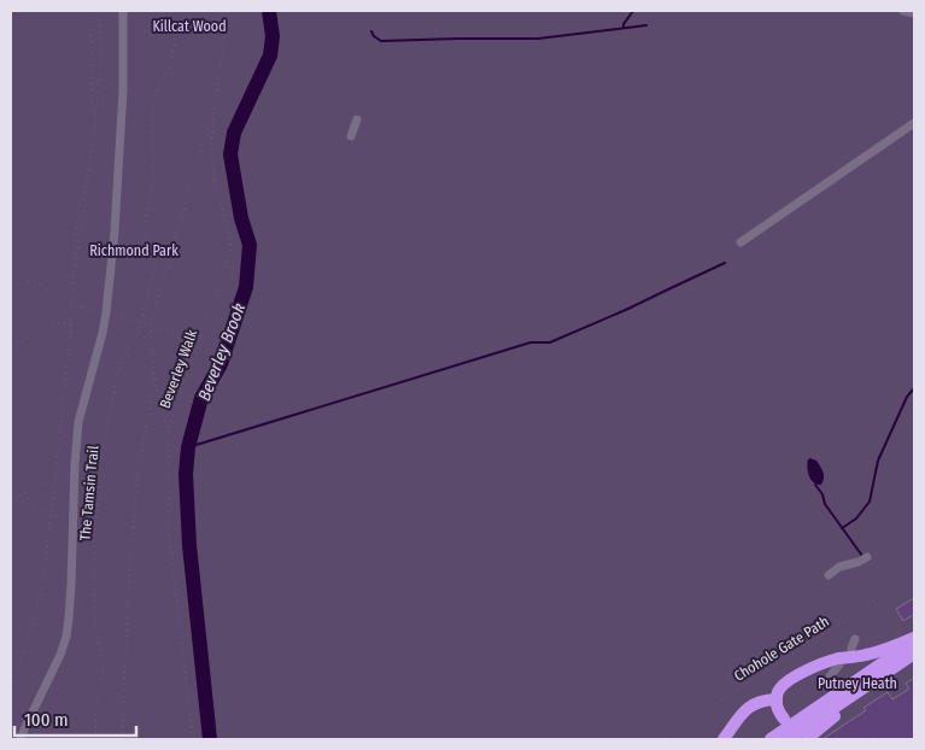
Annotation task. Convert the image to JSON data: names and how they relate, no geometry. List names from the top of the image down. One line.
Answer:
{"streets":{"path":["Beverley Walk","The Tamsin Trail","Chohole Gate Path"]},"water":["Beverley Brook"],"parks":["Killcat Wood","Richmond Park","Putney Heath"],"scale_bar":"100 m"}
